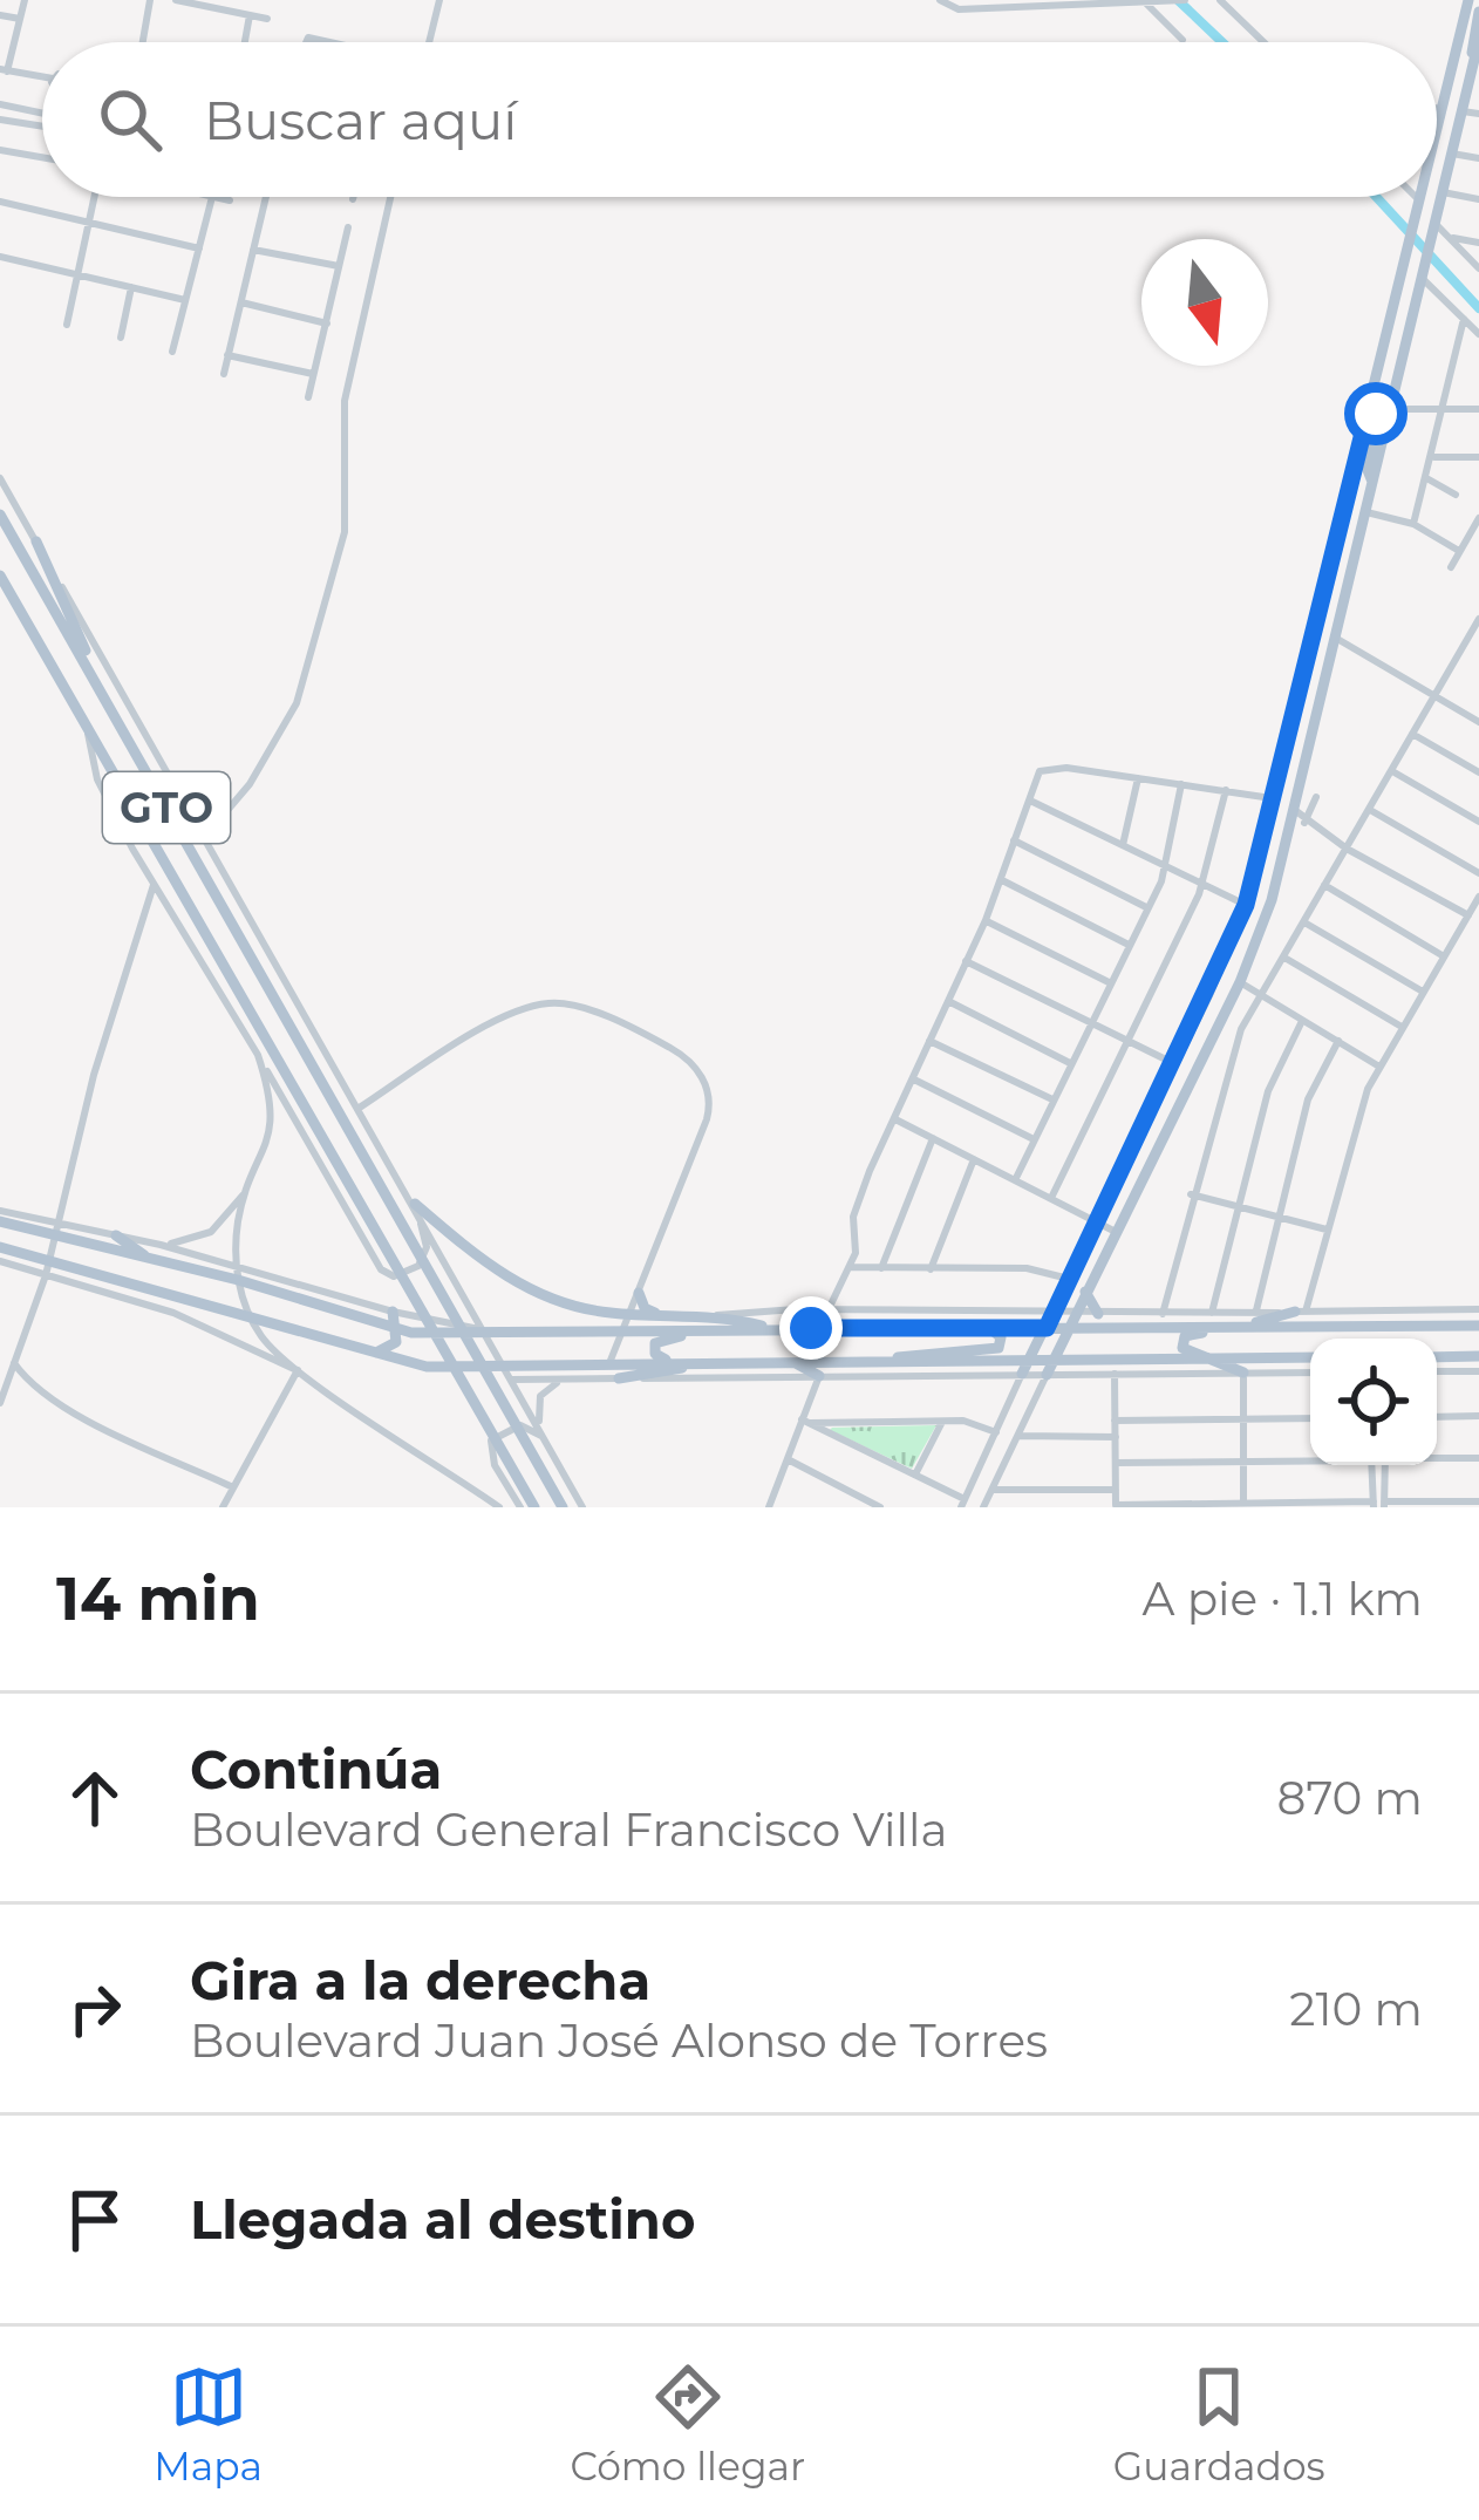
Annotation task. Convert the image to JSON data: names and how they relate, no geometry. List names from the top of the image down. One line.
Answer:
{"streets":{"main road":["GTO"]},"north":"bottom","page":{"search":"Buscar aquí","heading":["14 min","A pie · 1.1 km"],"list":[["Continúa","Boulevard General Francisco Villa","870 m"],["Gira a la derecha","Boulevard Juan José Alonso de Torres","210 m"],"Llegada al destino"],"nav":["Mapa","Cómo llegar","Guardados"]}}
